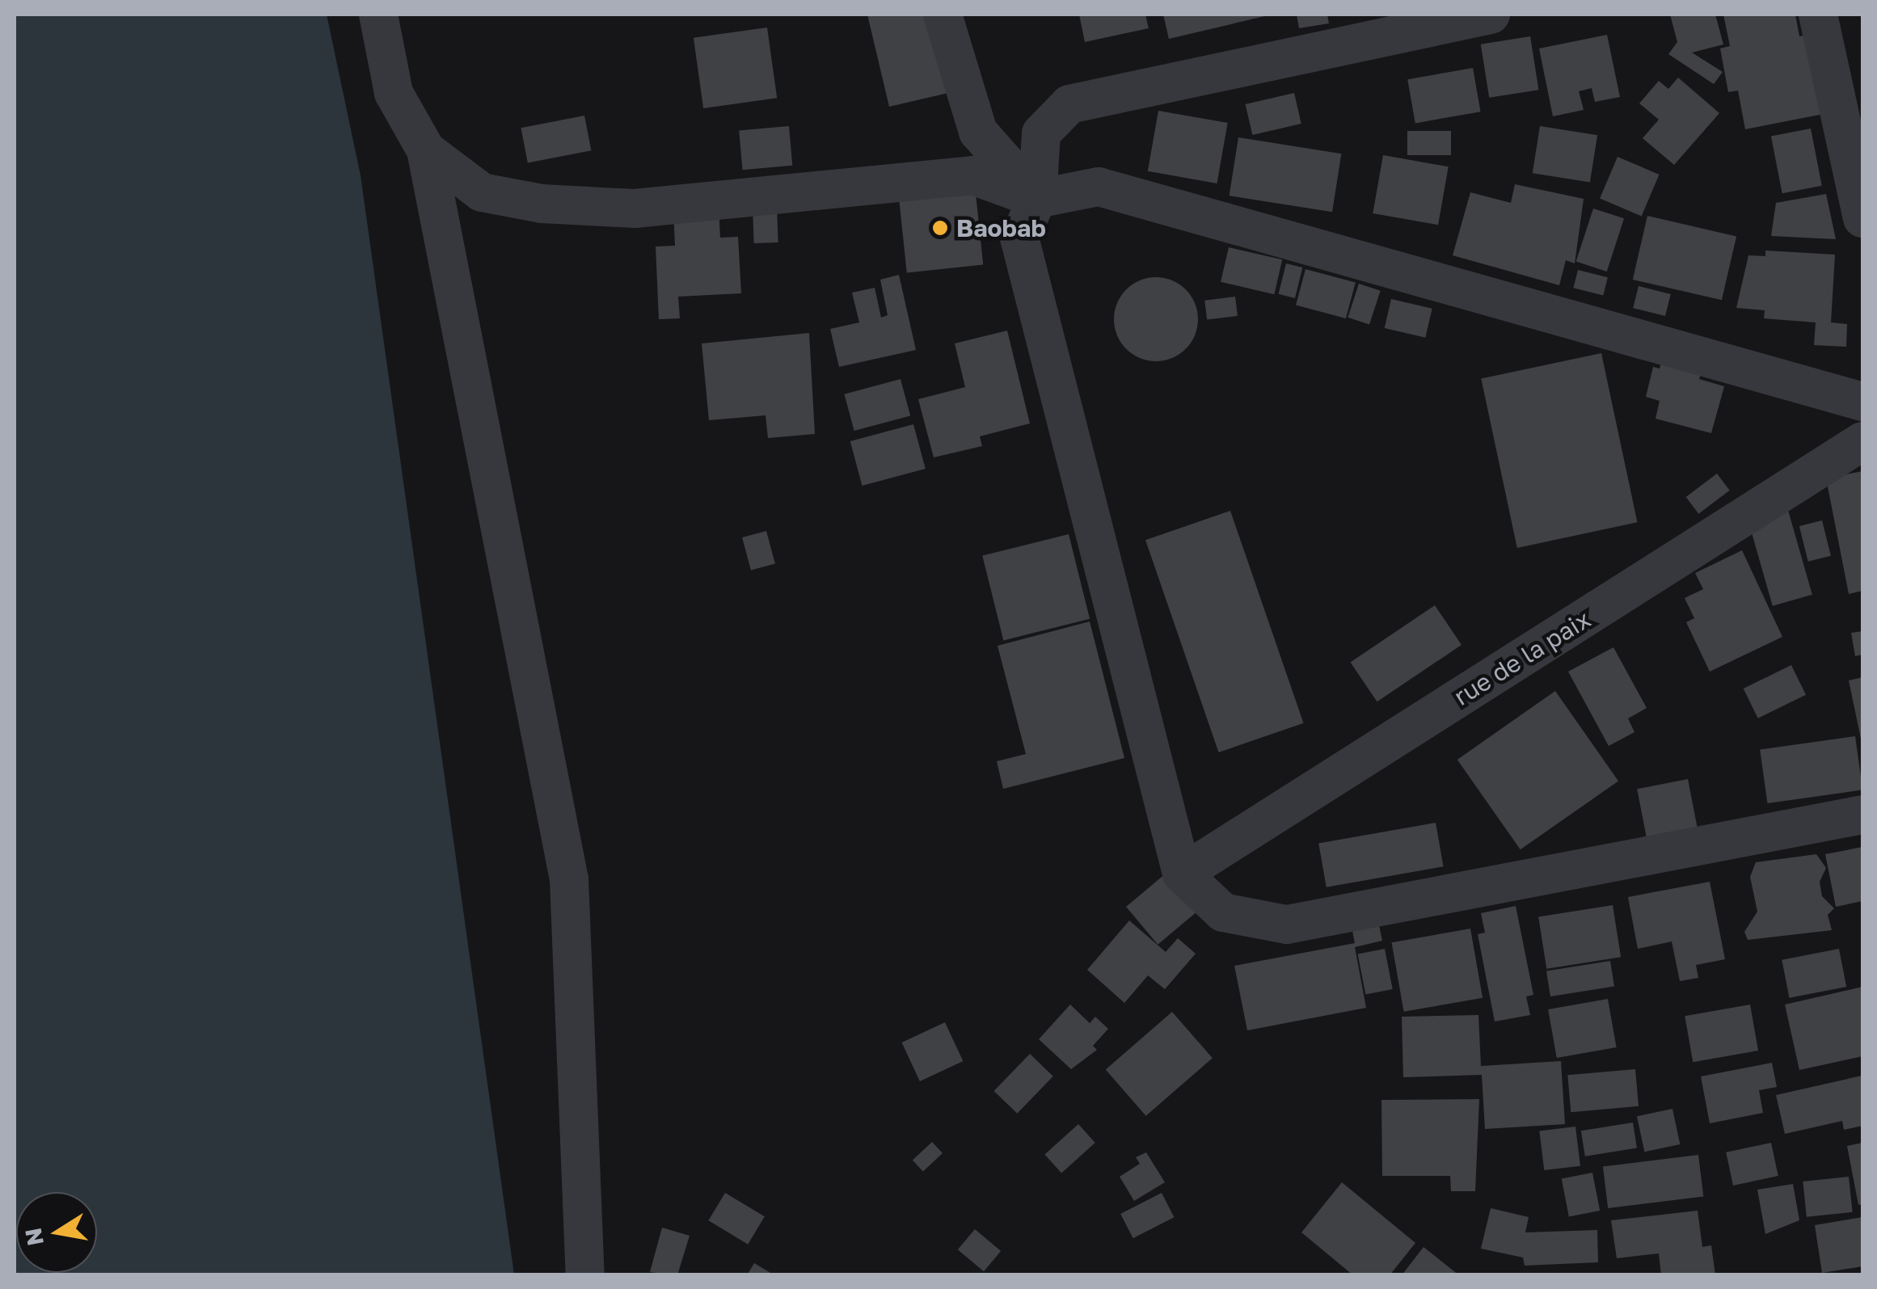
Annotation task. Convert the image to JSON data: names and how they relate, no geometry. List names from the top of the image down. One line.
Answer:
{"streets":{"street":["rue de la paix"]},"places":["Baobab"],"north":"left"}
